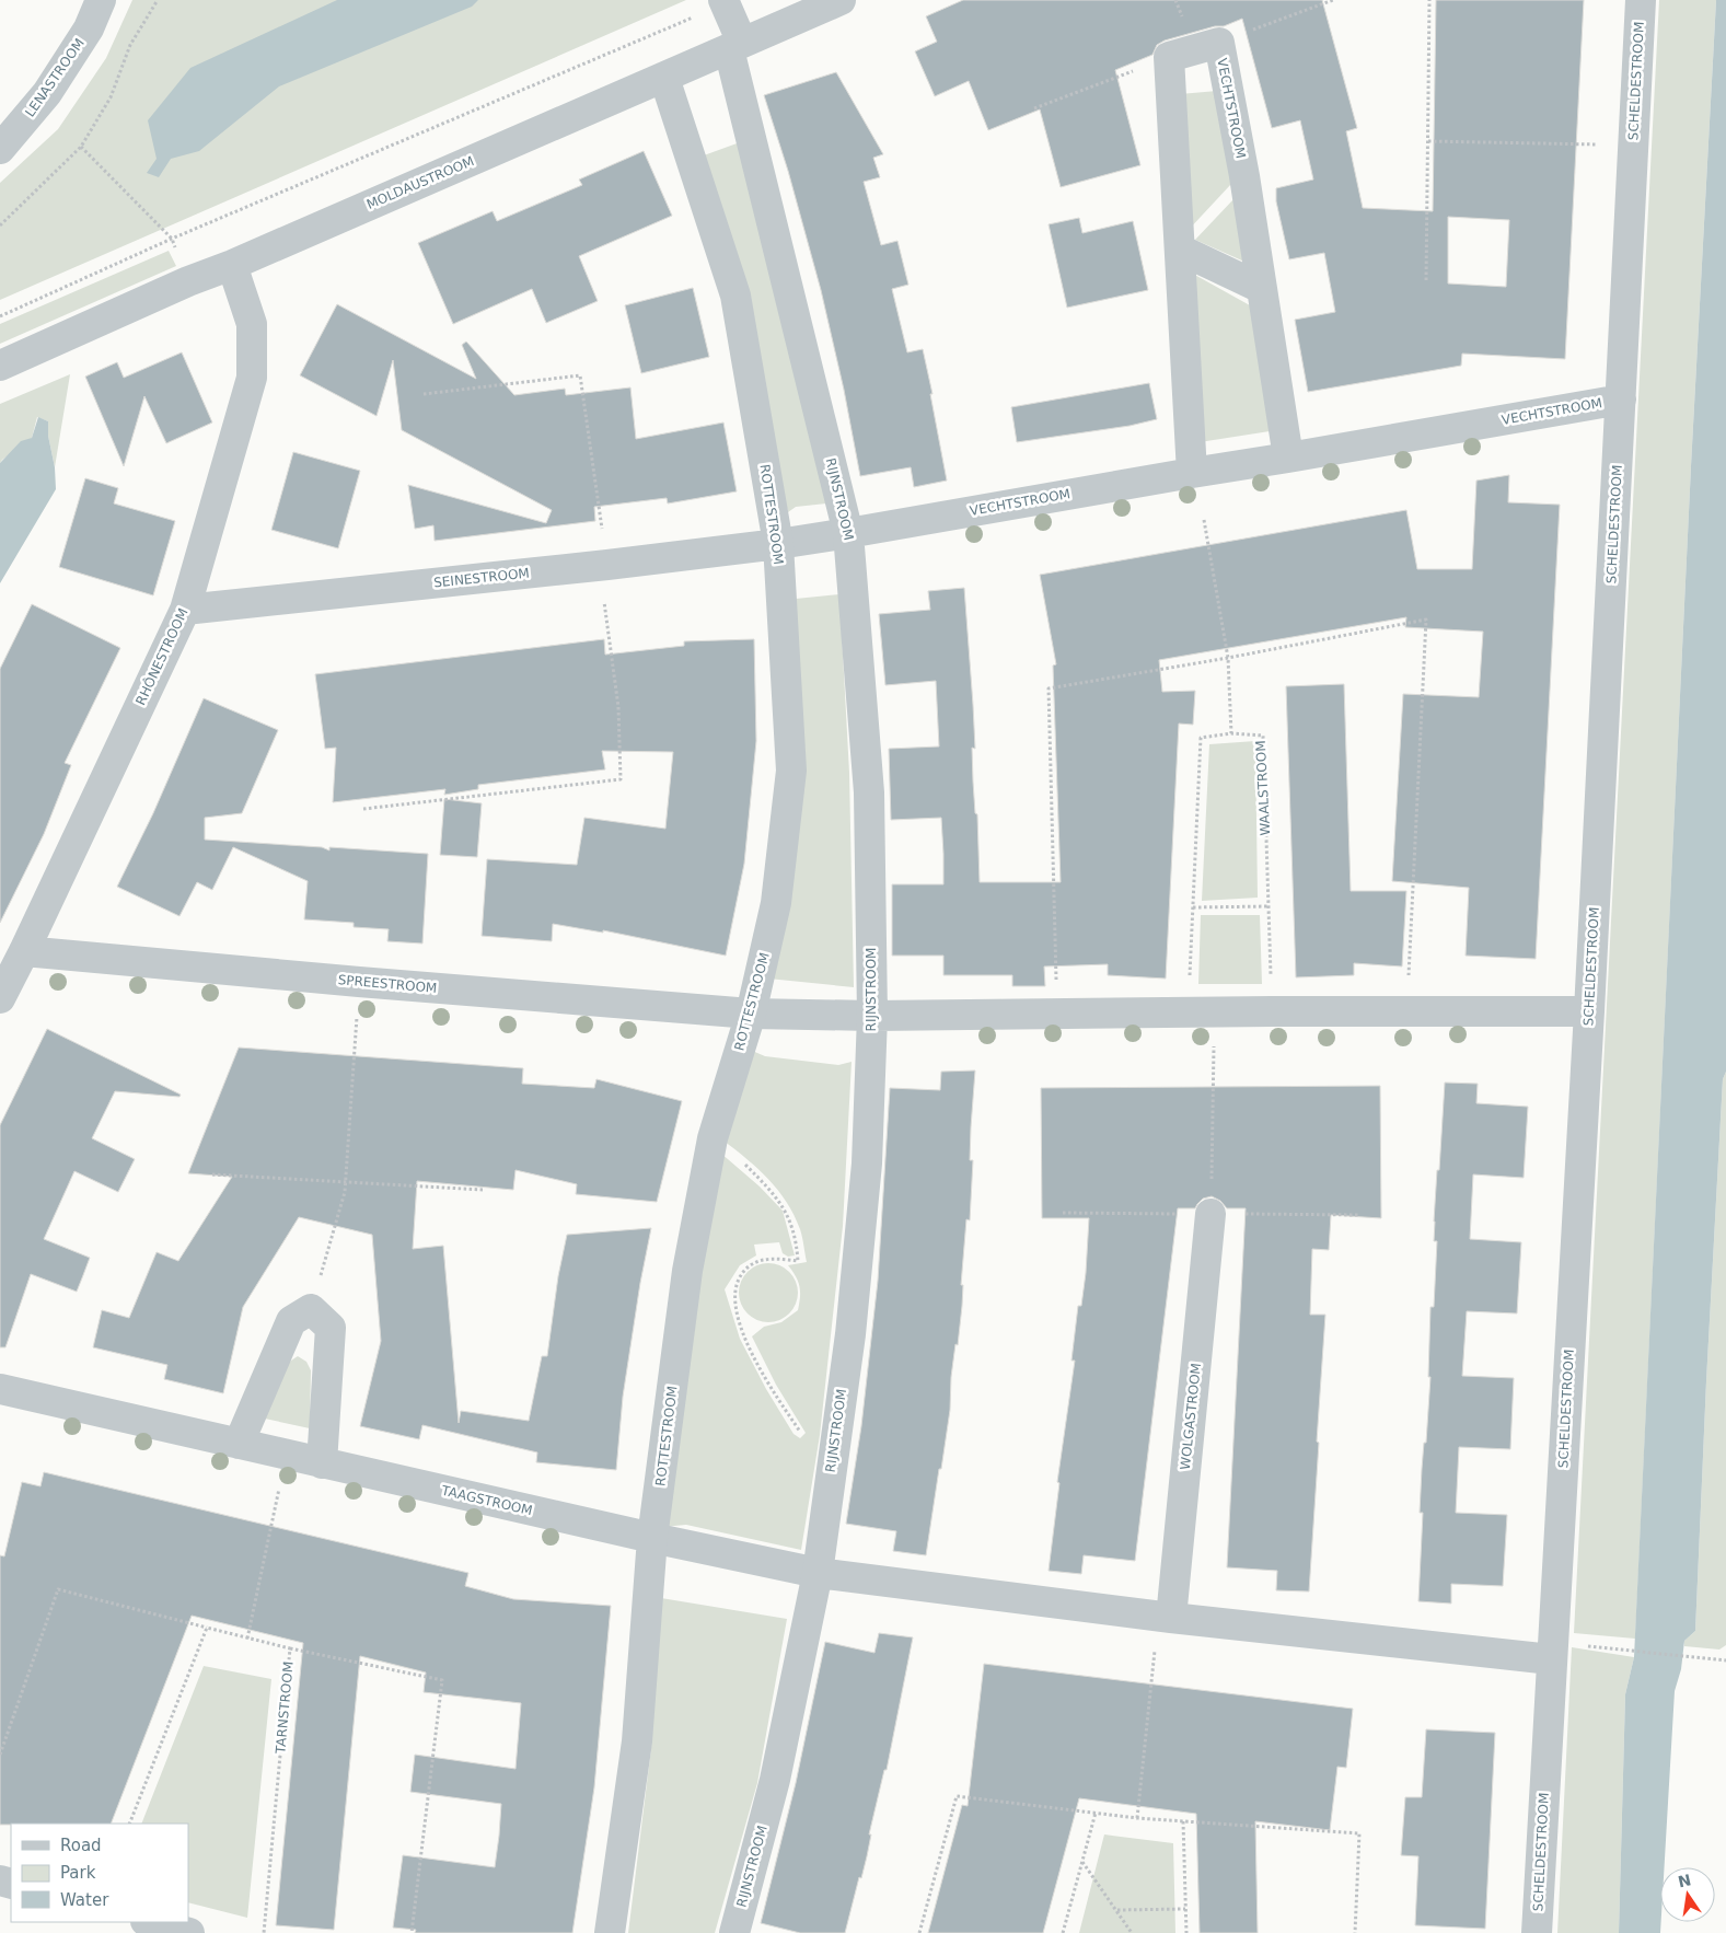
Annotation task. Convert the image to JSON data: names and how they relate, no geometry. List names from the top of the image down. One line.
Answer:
{"streets":{"street":["LENASTROOM","SCHELDESTROOM","VECHTSTROOM","MOLDAUSTROOM","RIJNSTROOM","ROTTESTROOM","SEINESTROOM","RHÔNESTROOM","SPREESTROOM","WOLGASTROOM","TAAGSTROOM"],"path":["WAALSTROOM","TARNSTROOM"]},"crossings":[["SCHELDESTROOM","VECHTSTROOM"],["VECHTSTROOM","RIJNSTROOM"],["VECHTSTROOM","ROTTESTROOM"],["VECHTSTROOM","SEINESTROOM"],["MOLDAUSTROOM","RIJNSTROOM"],["MOLDAUSTROOM","ROTTESTROOM"],["MOLDAUSTROOM","RHÔNESTROOM"],["RIJNSTROOM","SPREESTROOM"],["RIJNSTROOM","TAAGSTROOM"],["ROTTESTROOM","SEINESTROOM"],["ROTTESTROOM","SPREESTROOM"],["ROTTESTROOM","TAAGSTROOM"],["SEINESTROOM","RHÔNESTROOM"],["RHÔNESTROOM","SPREESTROOM"],["WAALSTROOM","WOLGASTROOM"]],"legend":["Road","Park","Water"],"north":"top"}
